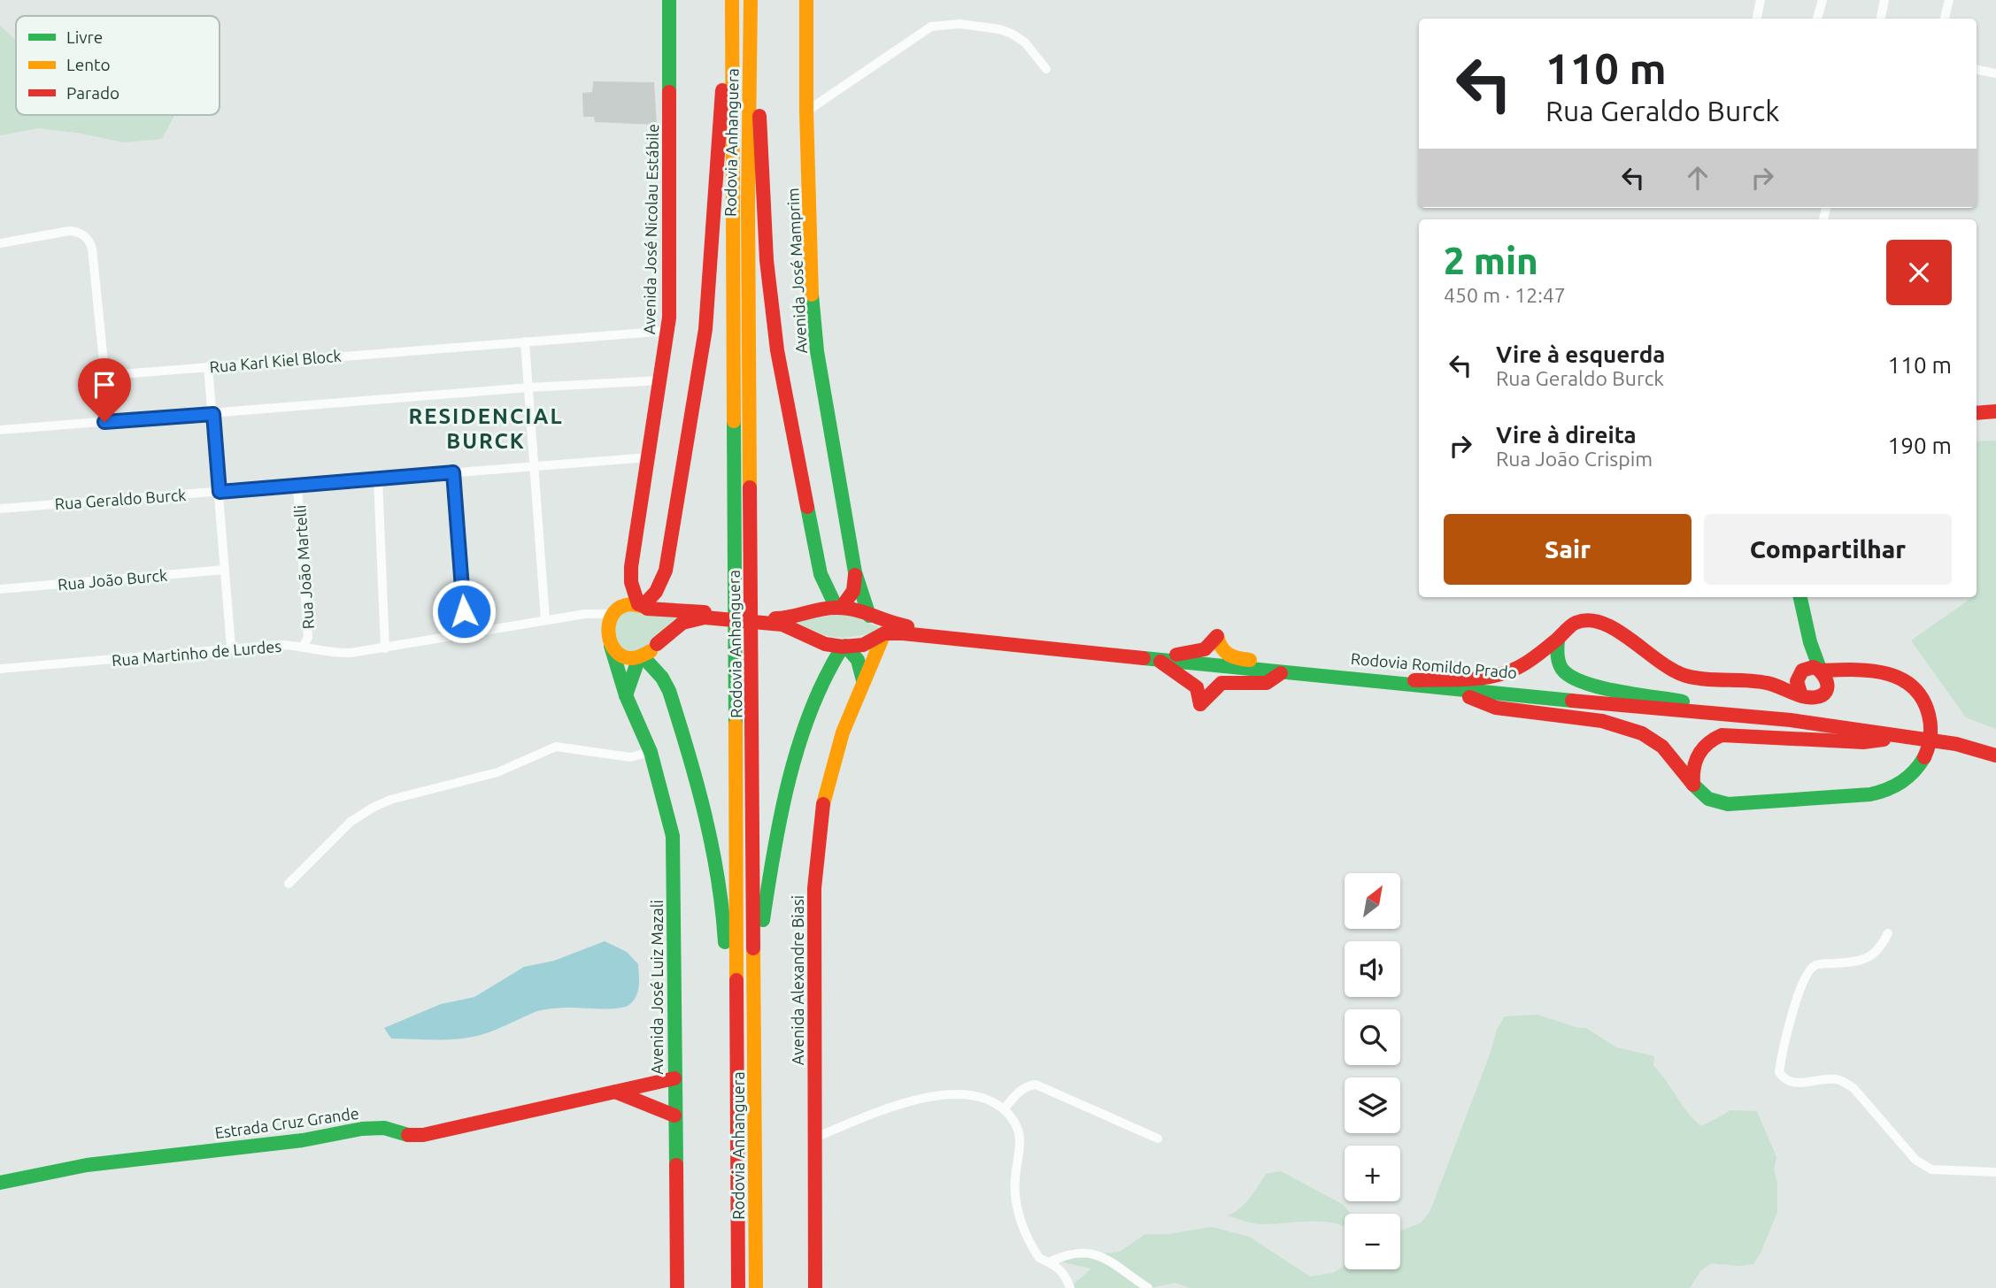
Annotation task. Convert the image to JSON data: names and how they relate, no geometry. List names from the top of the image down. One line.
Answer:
{"streets":{"main road":["Rodovia Anhanguera","Avenida José Nicolau Estábile","Avenida José Mamprim","Rodovia Romildo Prado","Avenida Alexandre Biasi","Avenida José Luiz Mazali","Estrada Cruz Grande"],"street":["Rua Karl Kiel Block","Rua Geraldo Burck","Rua João Martelli","Rua João Burck","Rua Martinho de Lurdes"]},"crossings":[["Avenida José Nicolau Estábile","Rua Karl Kiel Block"],["Avenida José Nicolau Estábile","Rua Geraldo Burck"],["Avenida José Nicolau Estábile","Rua Martinho de Lurdes"],["Avenida José Nicolau Estábile","Avenida José Luiz Mazali"],["Avenida José Mamprim","Rodovia Romildo Prado"],["Rua Geraldo Burck","Rua João Martelli"],["Rua João Martelli","Rua Martinho de Lurdes"],["Rodovia Romildo Prado","Avenida Alexandre Biasi"],["Avenida José Luiz Mazali","Estrada Cruz Grande"]],"districts":["RESIDENCIAL BURCK"],"legend":["Livre","Lento","Parado"],"north":"top right","page":{"turn":["110 m","Rua Geraldo Burck"],"heading":["2 min","450 m · 12:47"],"list":[{"name":"Vire à esquerda","note":"Rua Geraldo Burck","value":"110 m"},{"name":"Vire à direita","note":"Rua João Crispim","value":"190 m"}],"buttons":["Sair","Compartilhar"],"map_buttons":["+","−"]}}
